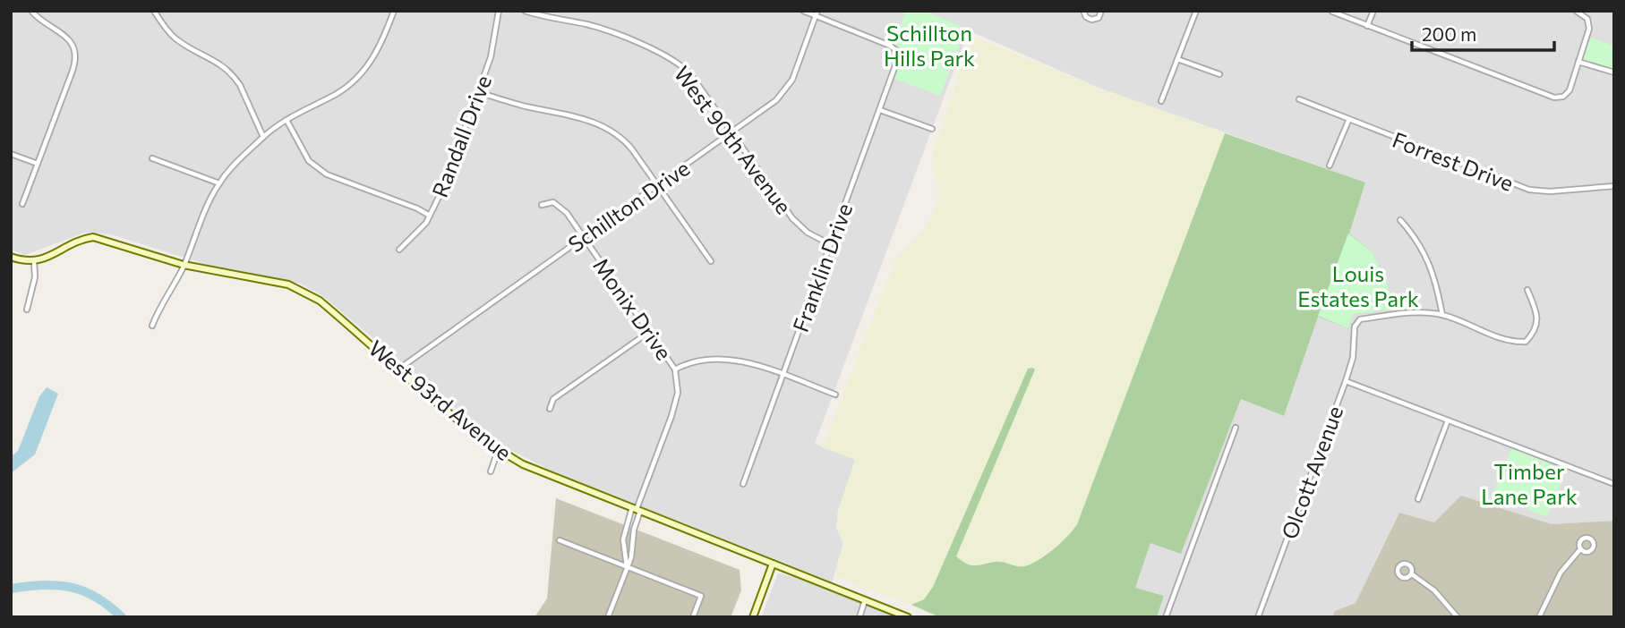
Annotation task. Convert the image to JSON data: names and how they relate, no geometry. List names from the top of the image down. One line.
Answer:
{"streets":{"street":["Randall Drive","West 90th Avenue","Forrest Drive","Schillton Drive","Franklin Drive","Monix Drive","West 93rd Avenue","Olcott Avenue"]},"crossings":[["West 90th Avenue","Schillton Drive"],["West 90th Avenue","Franklin Drive"],["Schillton Drive","Franklin Drive"],["Schillton Drive","Monix Drive"],["Schillton Drive","West 93rd Avenue"],["Monix Drive","West 93rd Avenue"]],"parks":["Schillton Hills Park","Louis Estates Park","Timber Lane Park"],"scale_bar":"200 m"}
